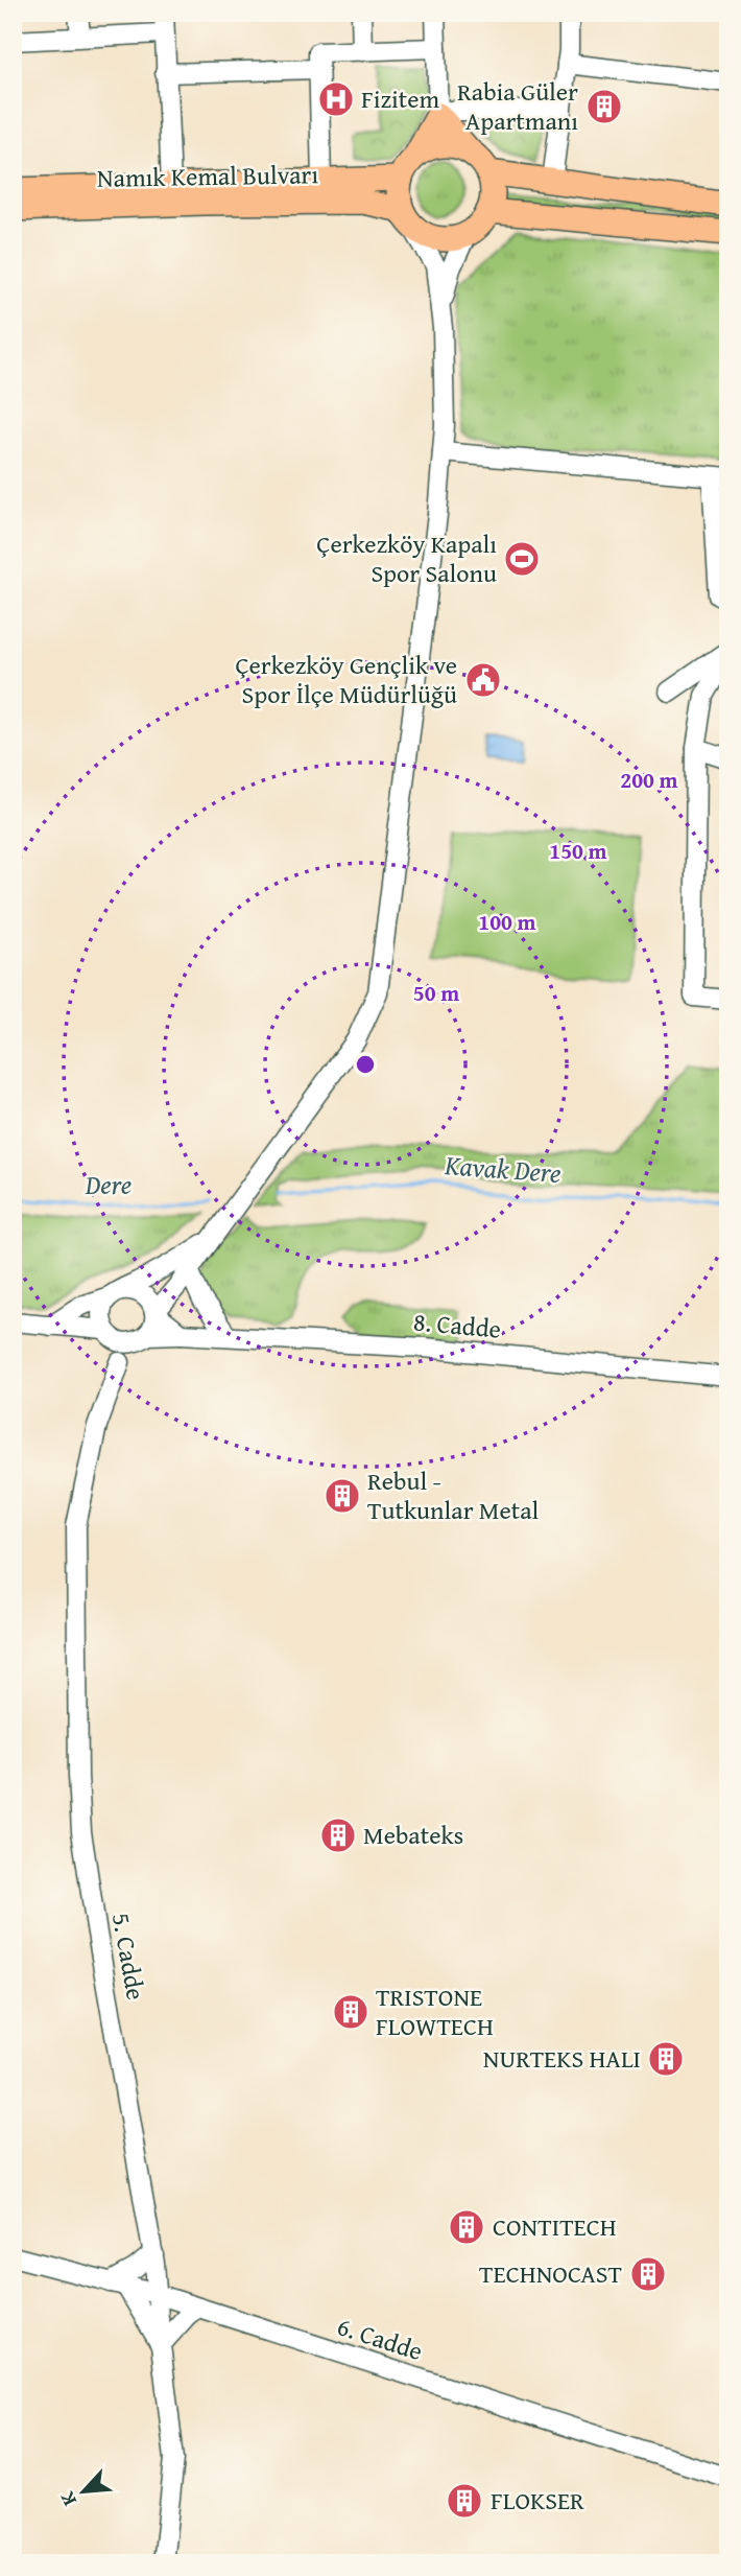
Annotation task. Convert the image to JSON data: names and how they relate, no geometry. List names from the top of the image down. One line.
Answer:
{"streets":{"main road":["Namık Kemal Bulvarı"],"street":["8. Cadde","5. Cadde","6. Cadde"]},"crossings":[["5. Cadde","6. Cadde"]],"water":["Kavak Dere","Dere"],"places":{"hospital":["Fizitem"],"building":["Rabia Güler Apartmanı","Rebul - Tutkunlar Metal","Mebateks","TRISTONE FLOWTECH","NURTEKS HALI","CONTITECH","TECHNOCAST","FLOKSER"],"sports":["Çerkezköy Kapalı Spor Salonu"],"public building":["Çerkezköy Gençlik ve Spor İlçe Müdürlüğü"]},"north":"bottom left","rings":["200 m","150 m","100 m","50 m"]}
